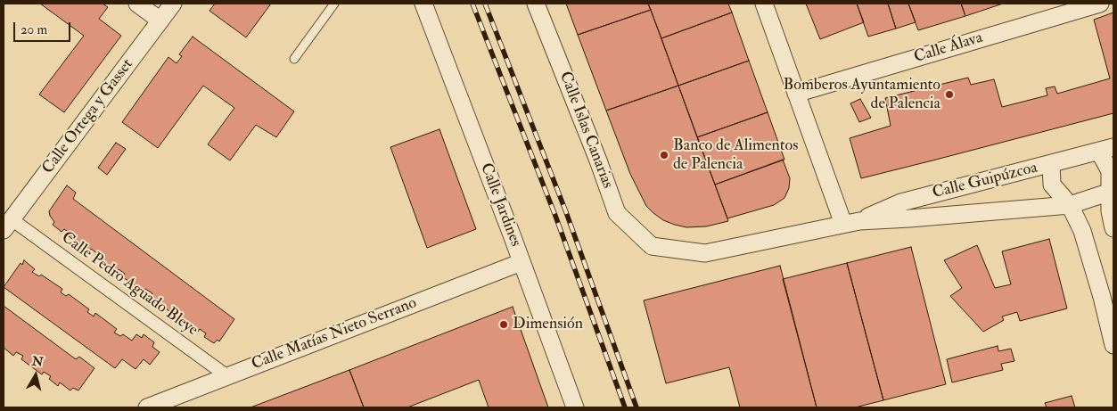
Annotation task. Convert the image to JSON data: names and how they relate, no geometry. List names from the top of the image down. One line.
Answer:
{"streets":{"street":["Calle Álava","Calle Ortega y Gasset","Calle Islas Canarias","Calle Guipúzcoa","Calle Jardines","Calle Pedro Aguado Bleye","Calle Matías Nieto Serrano"]},"crossings":[["Calle Ortega y Gasset","Calle Pedro Aguado Bleye"],["Calle Islas Canarias","Calle Guipúzcoa"],["Calle Jardines","Calle Matías Nieto Serrano"],["Calle Pedro Aguado Bleye","Calle Matías Nieto Serrano"]],"places":["Bomberos Ayuntamiento de Palencia","Banco de Alimentos de Palencia","Dimensión"],"scale_bar":"20 m","north":"top"}
